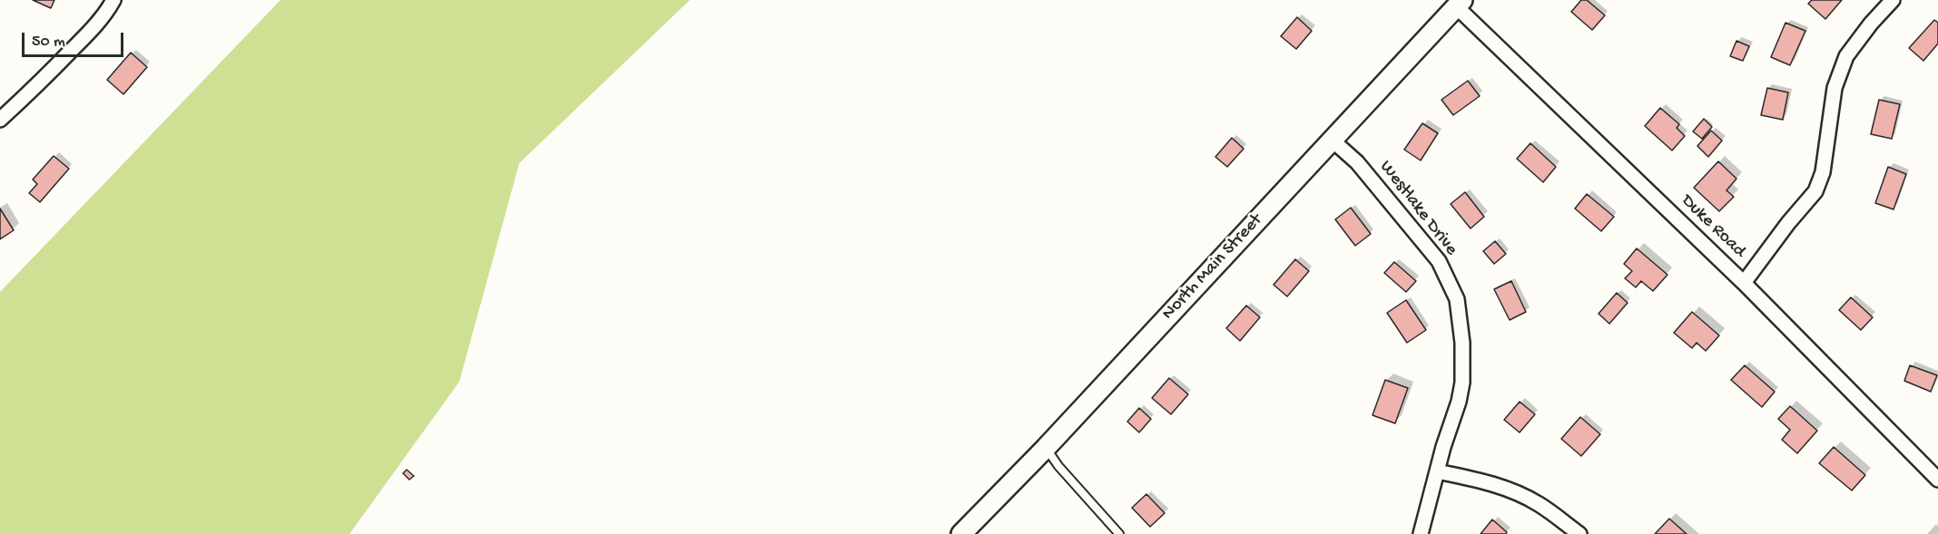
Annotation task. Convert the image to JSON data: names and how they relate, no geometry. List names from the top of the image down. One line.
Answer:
{"streets":{"street":["Westlake Drive","Duke Road","North Main Street"]},"crossings":[["Westlake Drive","North Main Street"],["Duke Road","North Main Street"]],"scale_bar":"50 m"}
